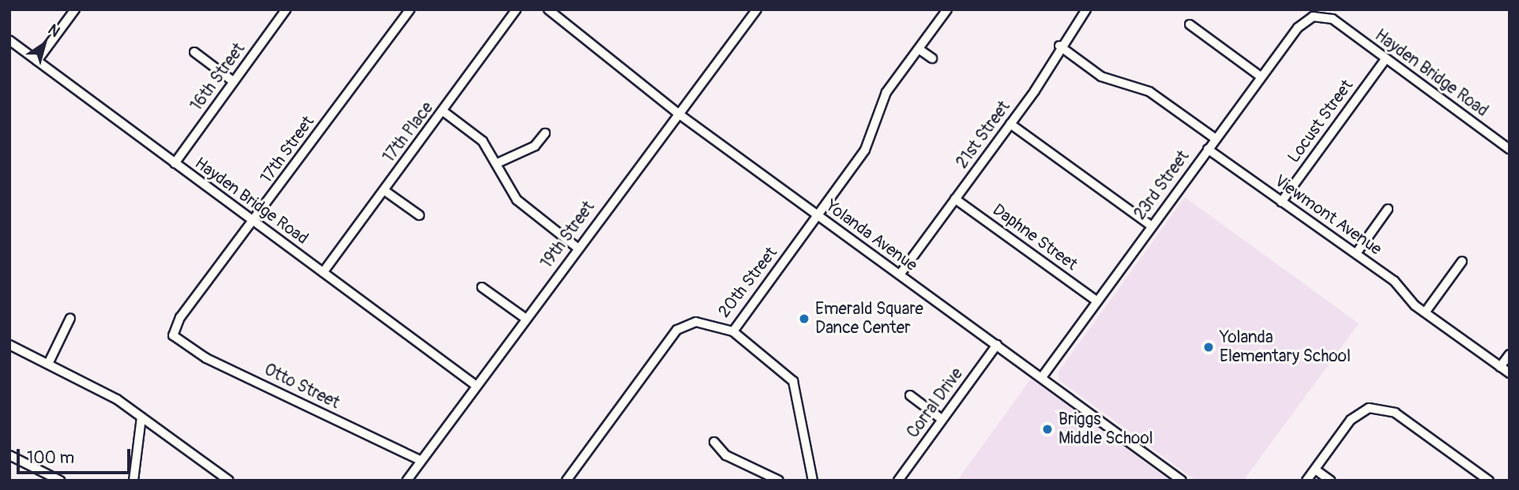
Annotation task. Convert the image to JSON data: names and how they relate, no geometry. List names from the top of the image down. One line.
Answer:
{"streets":{"street":["Hayden Bridge Road","16th Street","Locust Street","17th Place","21st Street","17th Street","23rd Street","Viewmont Avenue","19th Street","Yolanda Avenue","Daphne Street","20th Street","Otto Street","Corral Drive"]},"crossings":[["Hayden Bridge Road","16th Street"],["Hayden Bridge Road","Locust Street"],["Hayden Bridge Road","17th Place"],["Hayden Bridge Road","17th Street"],["Hayden Bridge Road","23rd Street"],["Hayden Bridge Road","19th Street"],["Locust Street","Viewmont Avenue"],["21st Street","Yolanda Avenue"],["21st Street","Daphne Street"],["17th Street","Otto Street"],["23rd Street","Viewmont Avenue"],["23rd Street","Yolanda Avenue"],["23rd Street","Daphne Street"],["19th Street","Yolanda Avenue"],["19th Street","Otto Street"],["Yolanda Avenue","20th Street"],["Yolanda Avenue","Corral Drive"]],"places":["Emerald Square Dance Center","Yolanda Elementary School","Briggs Middle School"],"scale_bar":"100 m","north":"top right"}
